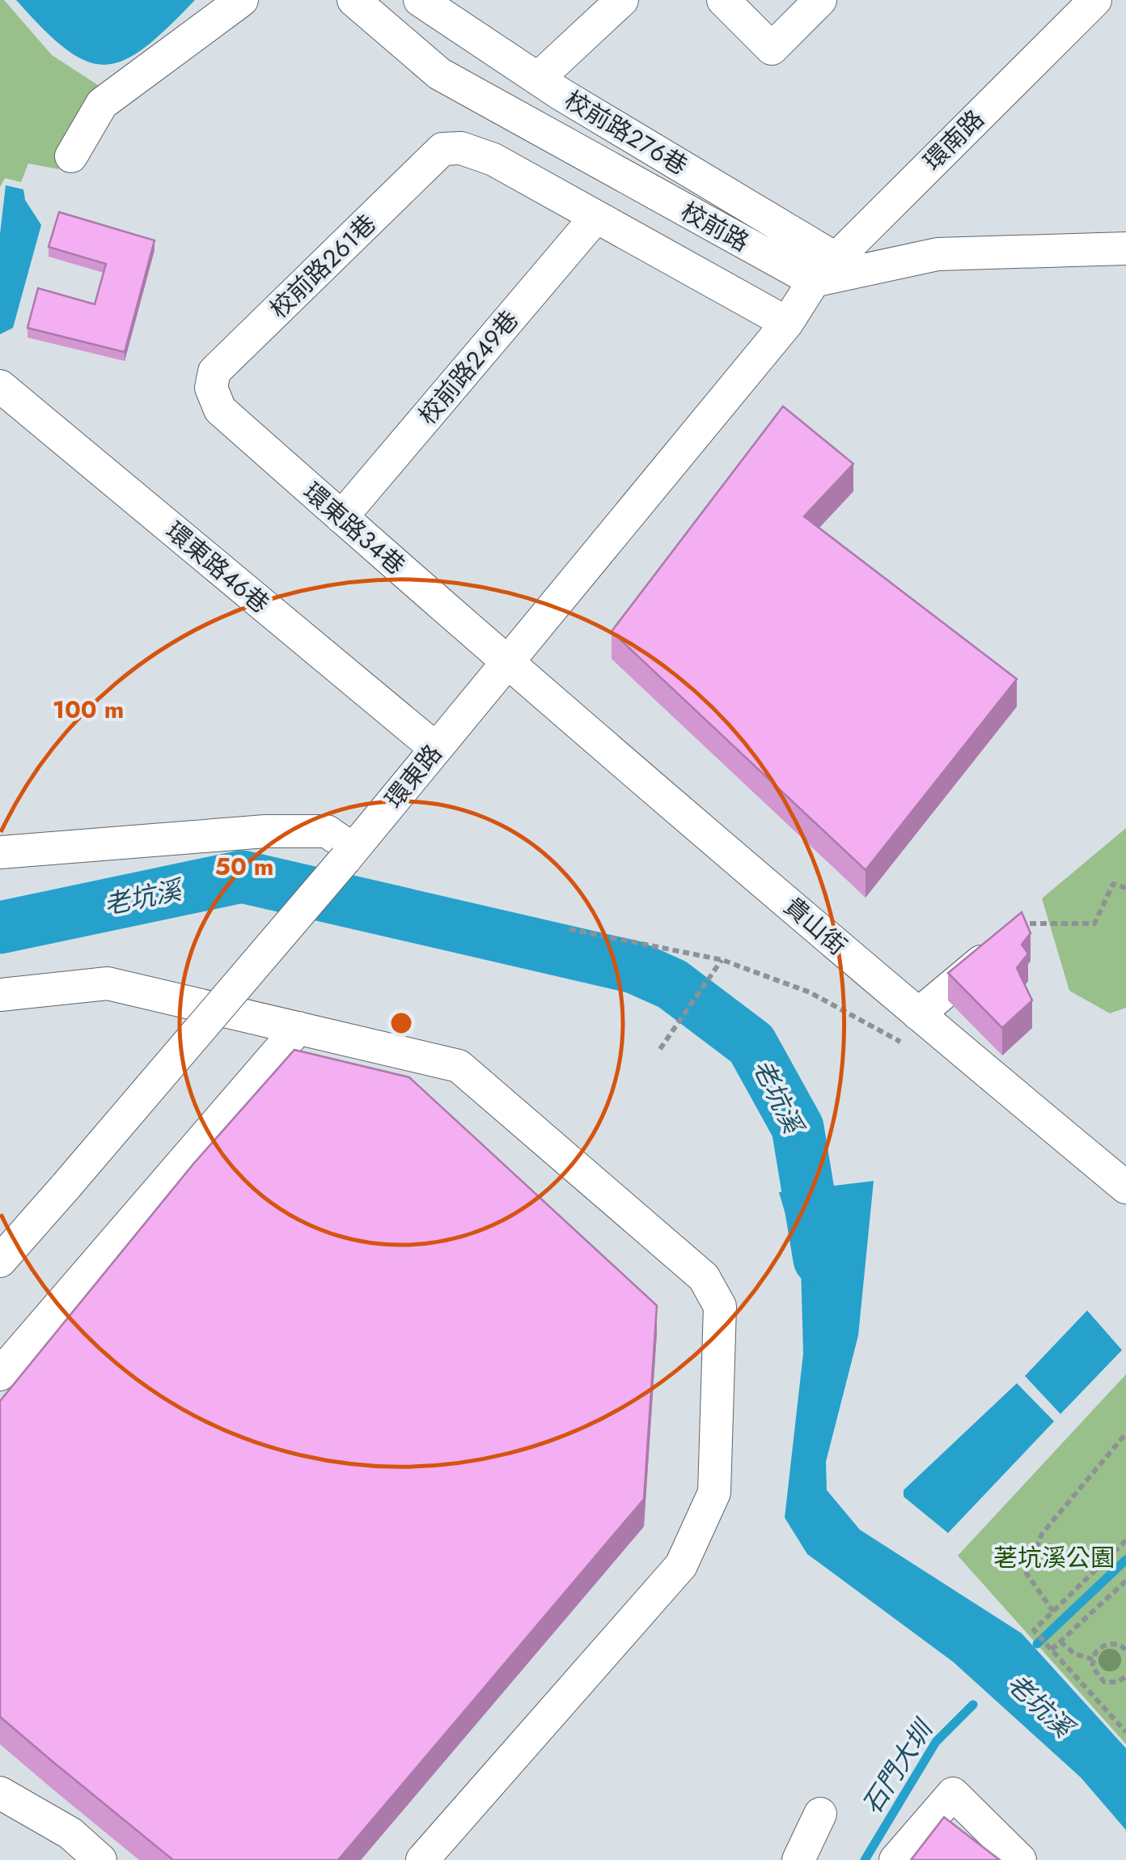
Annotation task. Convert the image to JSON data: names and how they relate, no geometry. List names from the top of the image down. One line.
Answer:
{"streets":{"street":["校前路276巷","環南路","校前路","校前路261巷","校前路249巷","環東路34巷","環東路46巷","環東路","貴山街"]},"crossings":[["校前路276巷","環南路"],["校前路276巷","校前路"],["校前路276巷","環東路"],["環南路","校前路"],["環南路","環東路"],["校前路","環東路"],["校前路261巷","校前路249巷"],["校前路261巷","環東路34巷"],["校前路249巷","環東路34巷"],["環東路34巷","環東路"],["環東路34巷","貴山街"],["環東路46巷","環東路"],["環東路","貴山街"]],"water":["老坑溪","石門大圳"],"parks":["荖坑溪公園"],"rings":["100 m","50 m"]}
